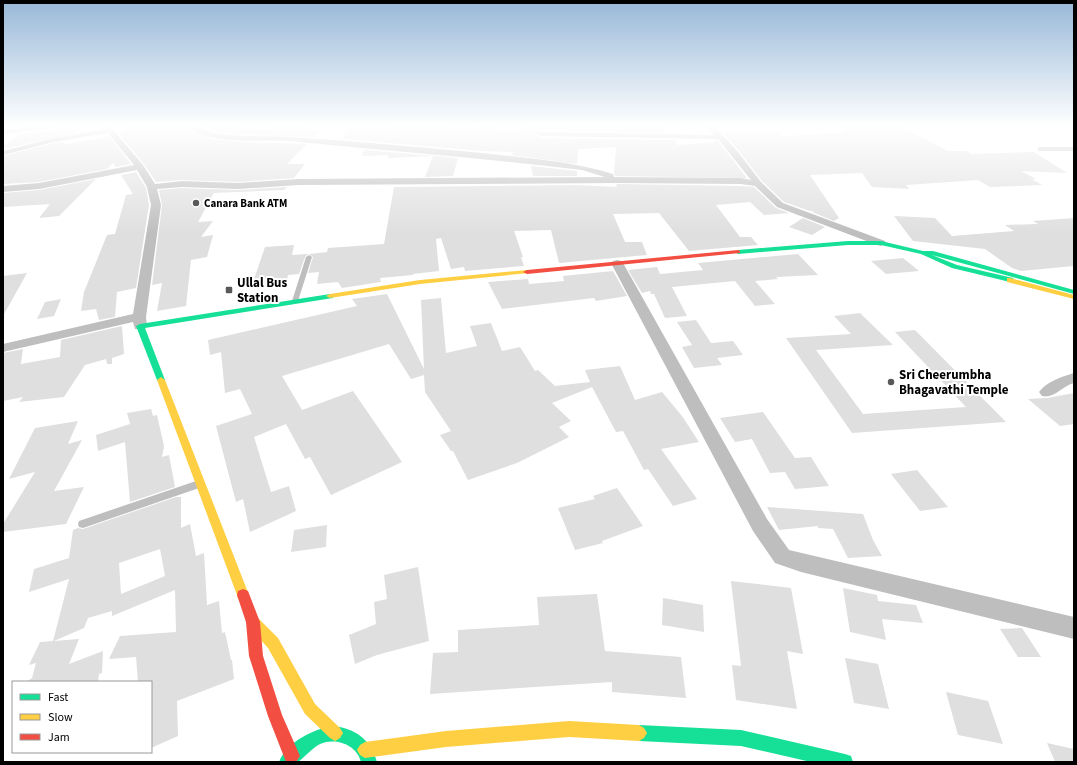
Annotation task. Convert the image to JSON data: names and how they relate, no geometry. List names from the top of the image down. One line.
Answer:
{"places":{"other":["Canara Bank ATM","Sri Cheerumbha Bhagavathi Temple"],"transit":["Ullal Bus Station"]},"legend":["Fast","Slow","Jam"]}
